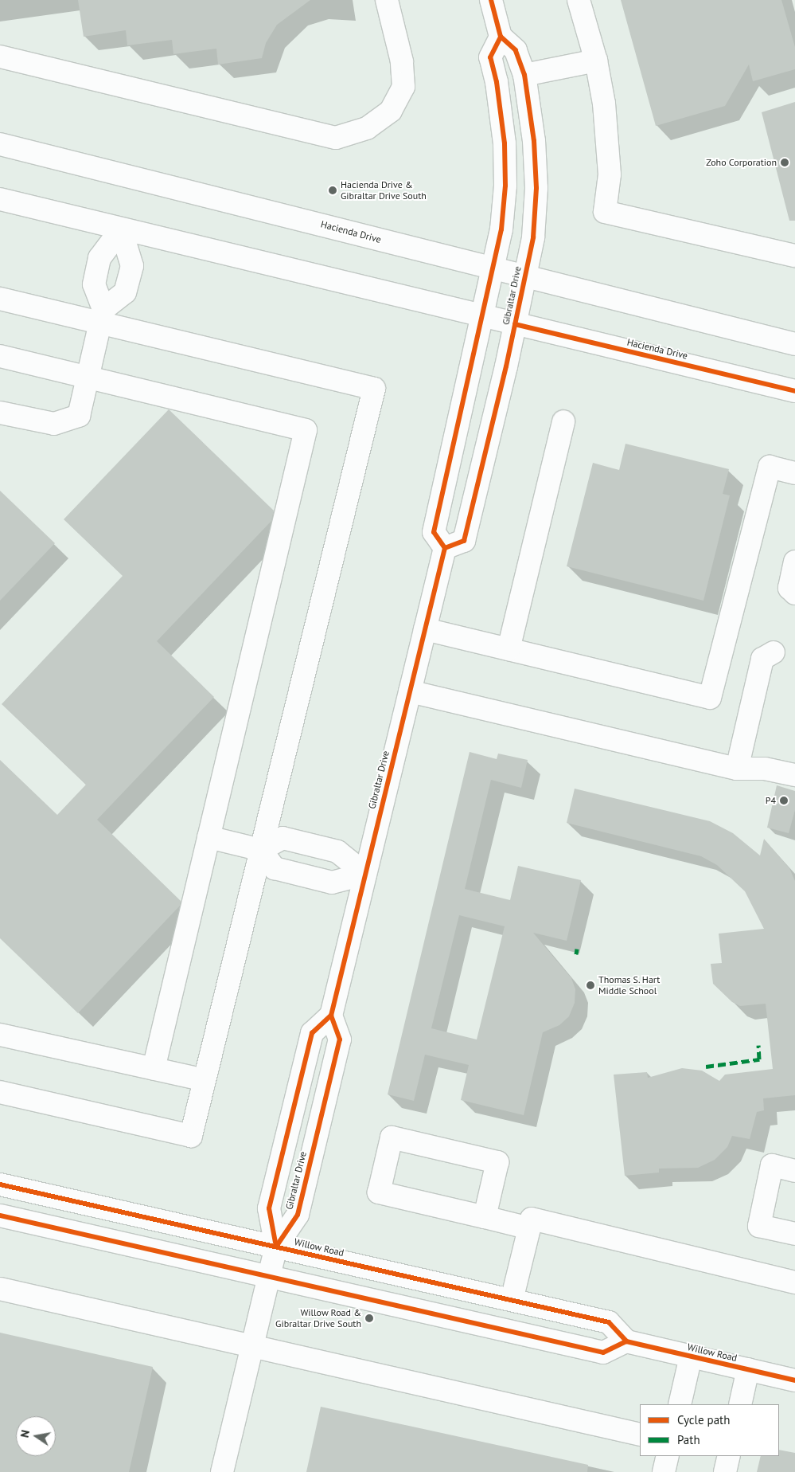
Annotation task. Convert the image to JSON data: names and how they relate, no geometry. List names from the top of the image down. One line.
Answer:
{"streets":{"street":["Hacienda Drive","Gibraltar Drive","Willow Road"]},"crossings":[["Hacienda Drive","Gibraltar Drive"],["Gibraltar Drive","Willow Road"]],"places":["Zoho Corporation","Hacienda Drive & Gibraltar Drive South","P4","Thomas S. Hart Middle School","Willow Road & Gibraltar Drive South"],"legend":["Cycle path","Path"],"north":"left"}
